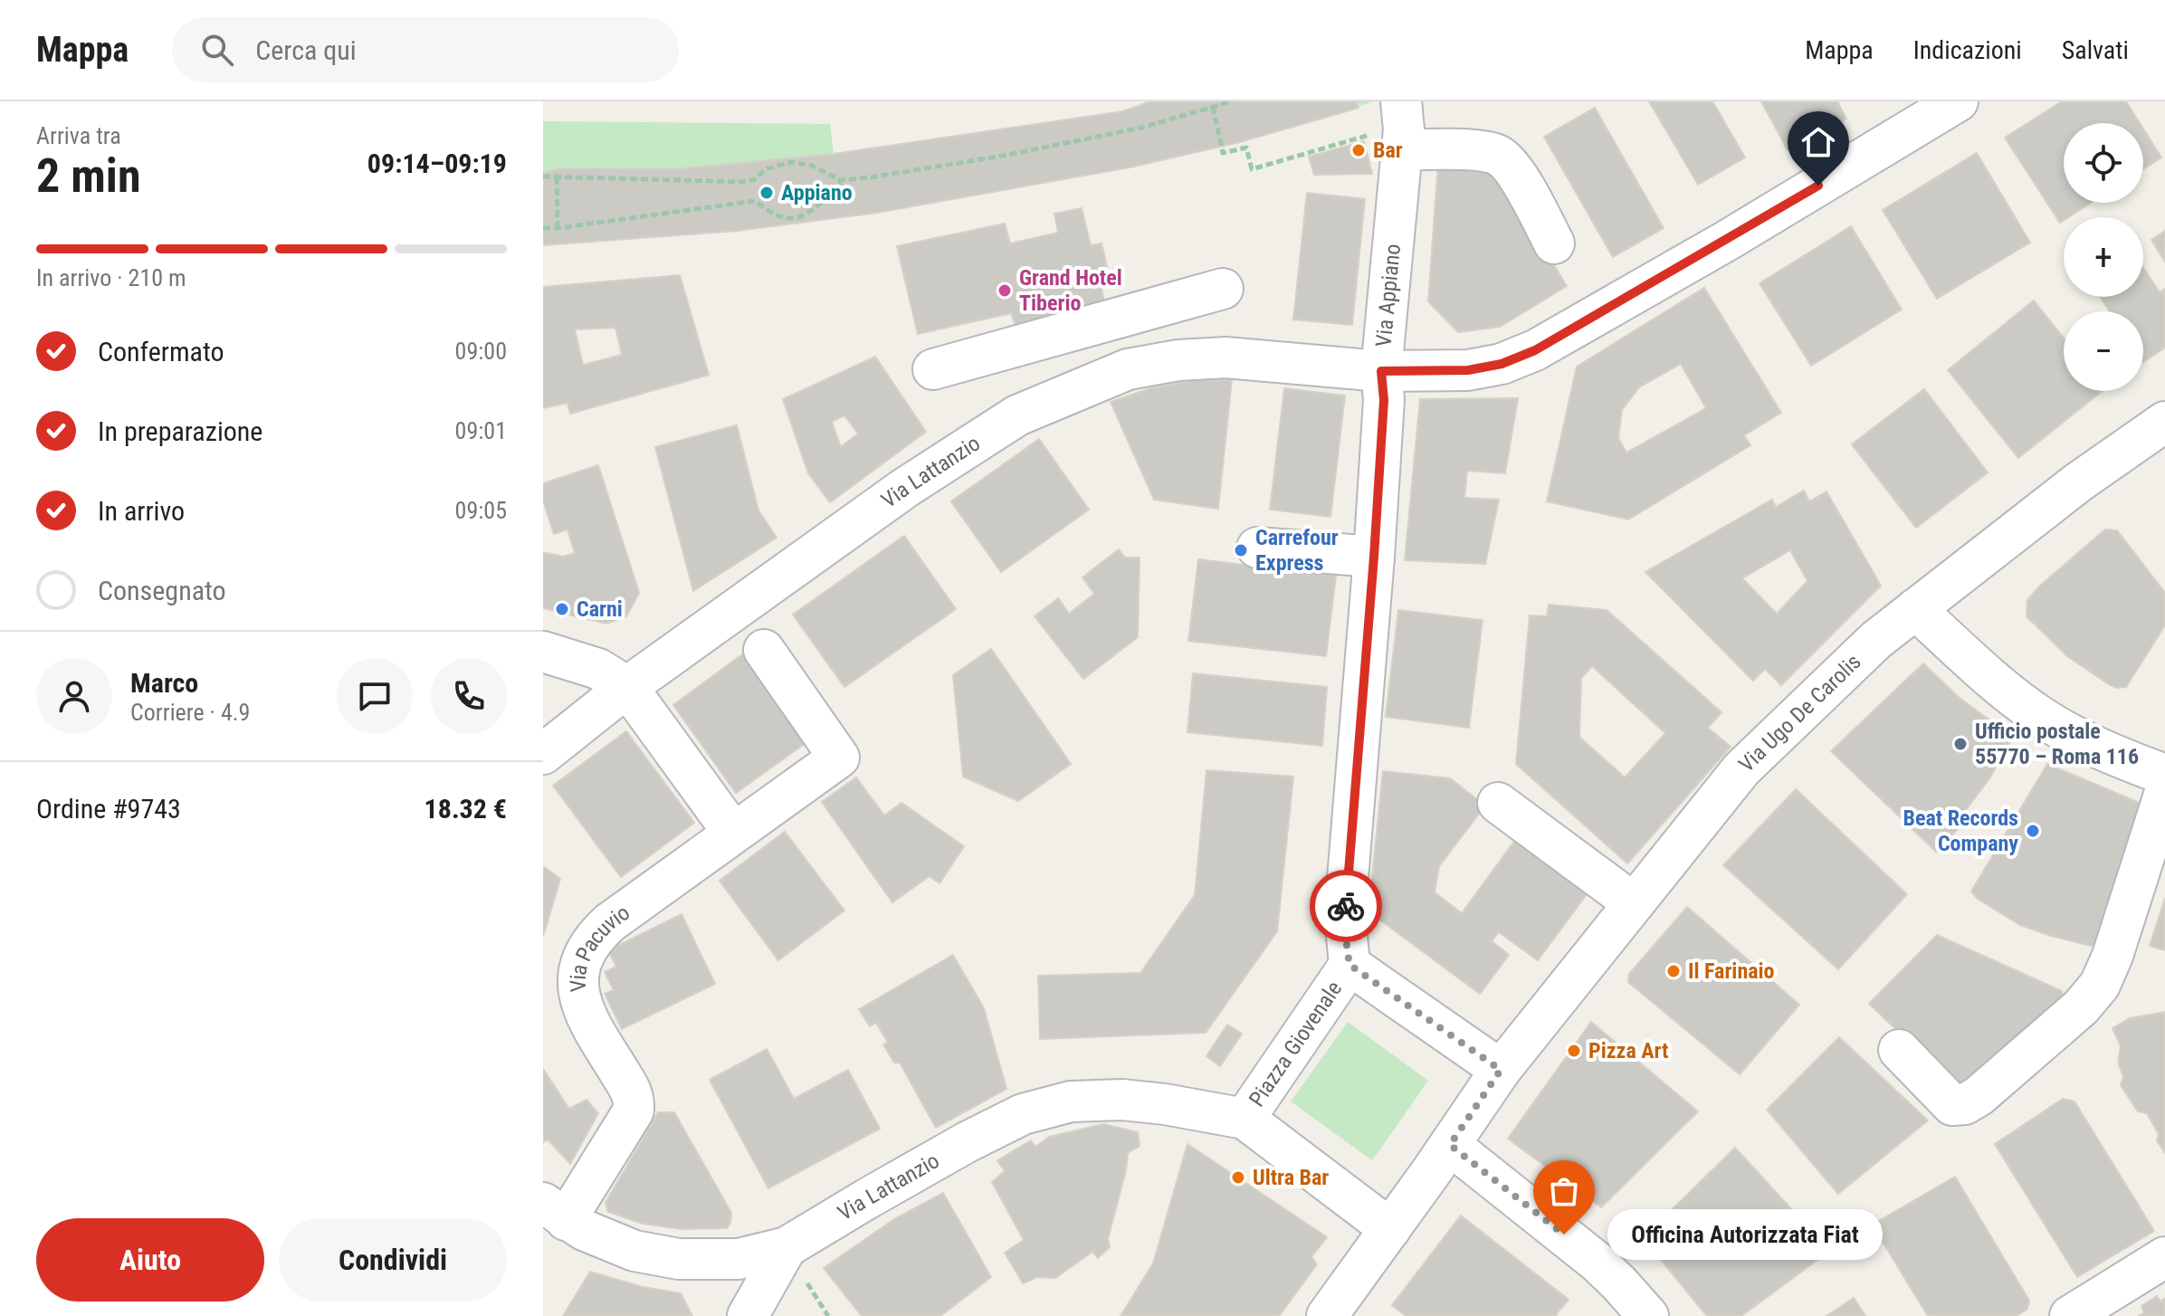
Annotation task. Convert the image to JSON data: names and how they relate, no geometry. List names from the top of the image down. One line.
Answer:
{"streets":{"street":["Via Appiano","Via Lattanzio","Via Ugo De Carolis","Via Pacuvio","Piazza Giovenale"]},"crossings":[["Via Appiano","Via Lattanzio"],["Via Appiano","Piazza Giovenale"],["Via Lattanzio","Via Pacuvio"],["Via Lattanzio","Piazza Giovenale"],["Via Ugo De Carolis","Piazza Giovenale"]],"places":["Bar","Appiano","Grand Hotel Tiberio","Carrefour Express","Carni","Ufficio postale 55770 – Roma 116","Beat Records Company","Il Farinaio","Pizza Art","Ultra Bar","Officina Autorizzata Fiat"],"page":{"header":"Mappa","search":"Cerca qui","nav":["Mappa","Indicazioni","Salvati"],"heading":["2 min","Arriva tra","09:14–09:19"],"panel":["Marco","Corriere · 4.9","Ordine #9743","18.32 €"],"map_buttons":["+","−"],"bar":"In arrivo · 210 m","list":[["Confermato","09:00"],["In preparazione","09:01"],["In arrivo","09:05"],"Consegnato"],"buttons":["Aiuto","Condividi"],"bubble":"Officina Autorizzata Fiat"}}
